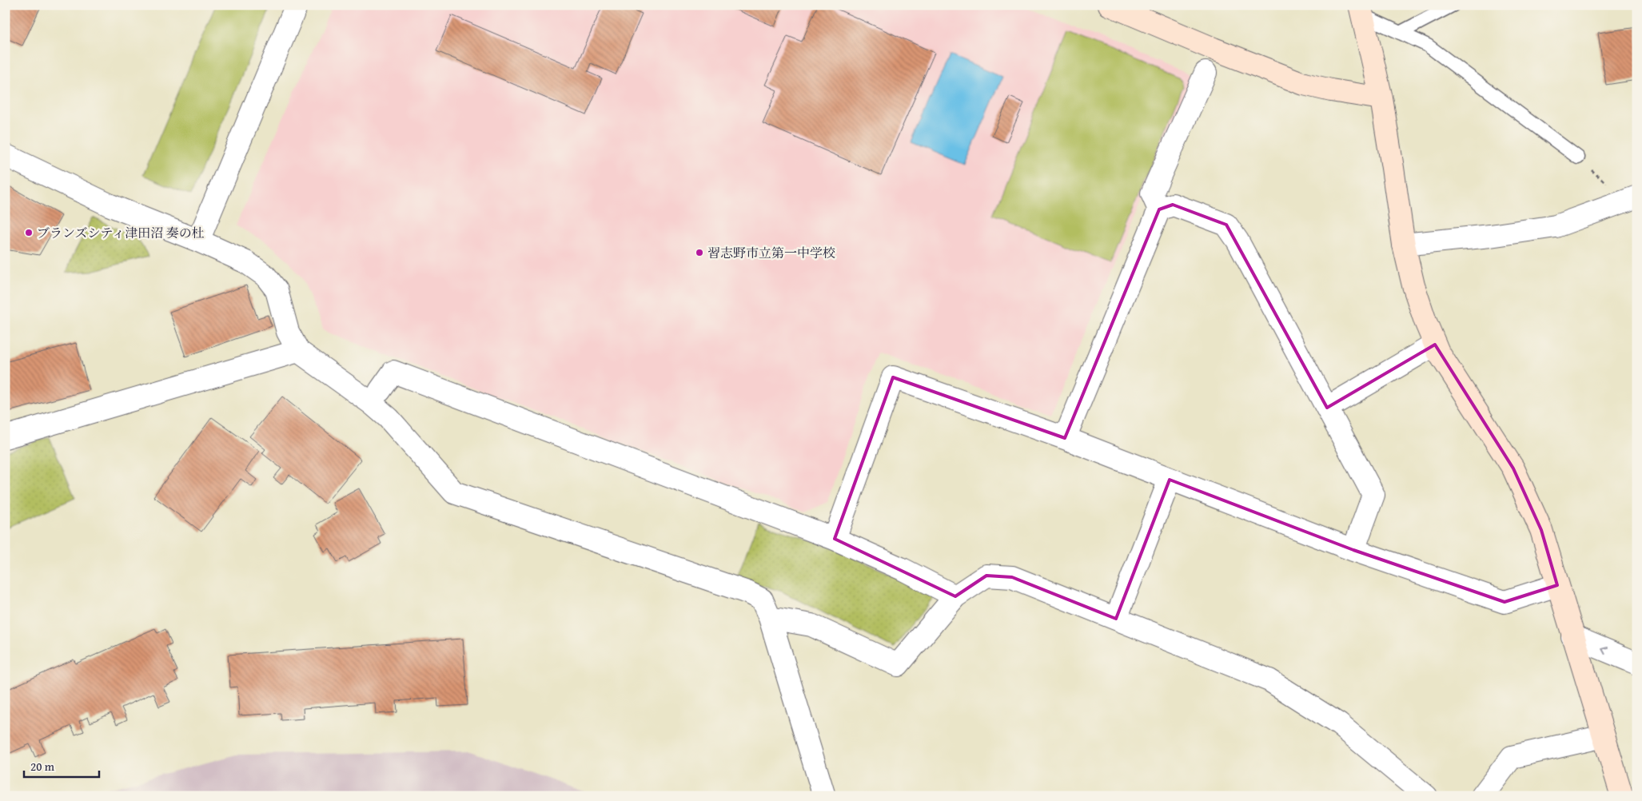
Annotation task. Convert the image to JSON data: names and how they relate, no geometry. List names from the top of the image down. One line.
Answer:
{"places":["ブランズシティ津田沼 奏の杜","習志野市立第一中学校"],"scale_bar":"20 m"}
